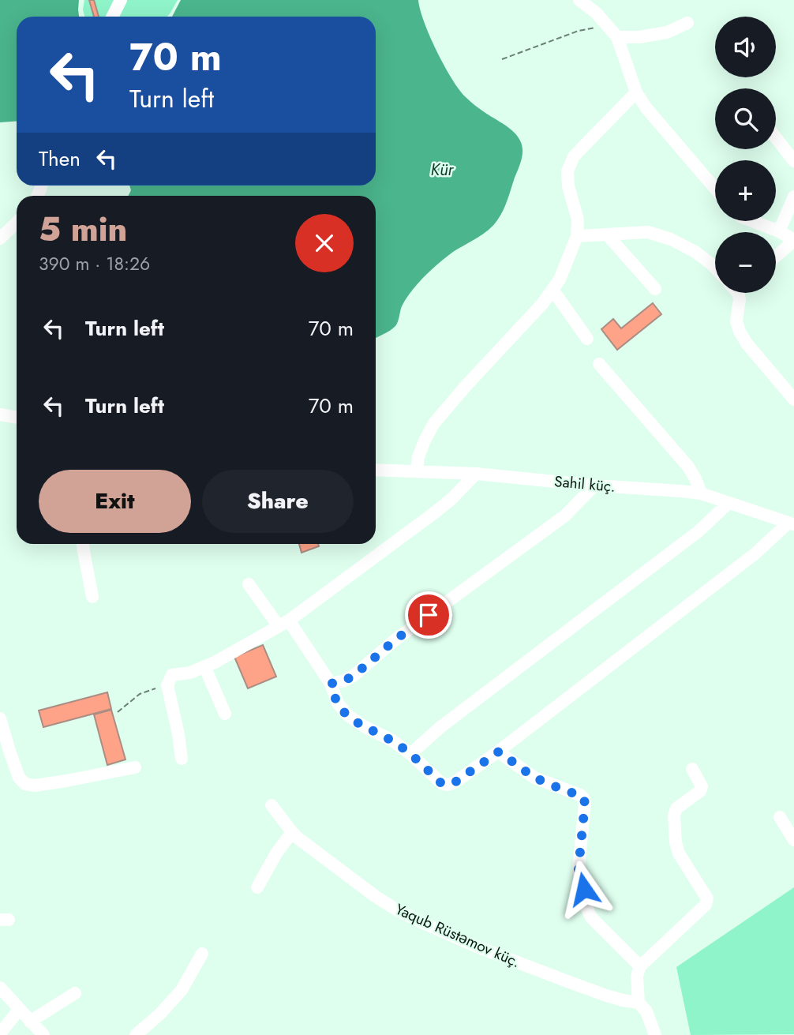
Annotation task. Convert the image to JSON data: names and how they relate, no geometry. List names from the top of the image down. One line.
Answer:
{"streets":{"street":["Sahil küç.","Yaqub Rüstəmov küç."]},"water":["Kür"],"page":{"map_buttons":["+","−"],"turn":["70 m","Turn left"],"then":"Then","heading":["5 min","390 m · 18:26"],"list":[{"name":"Turn left","value":"70 m"},{"name":"Turn left","value":"70 m"}],"buttons":["Exit","Share"]}}
